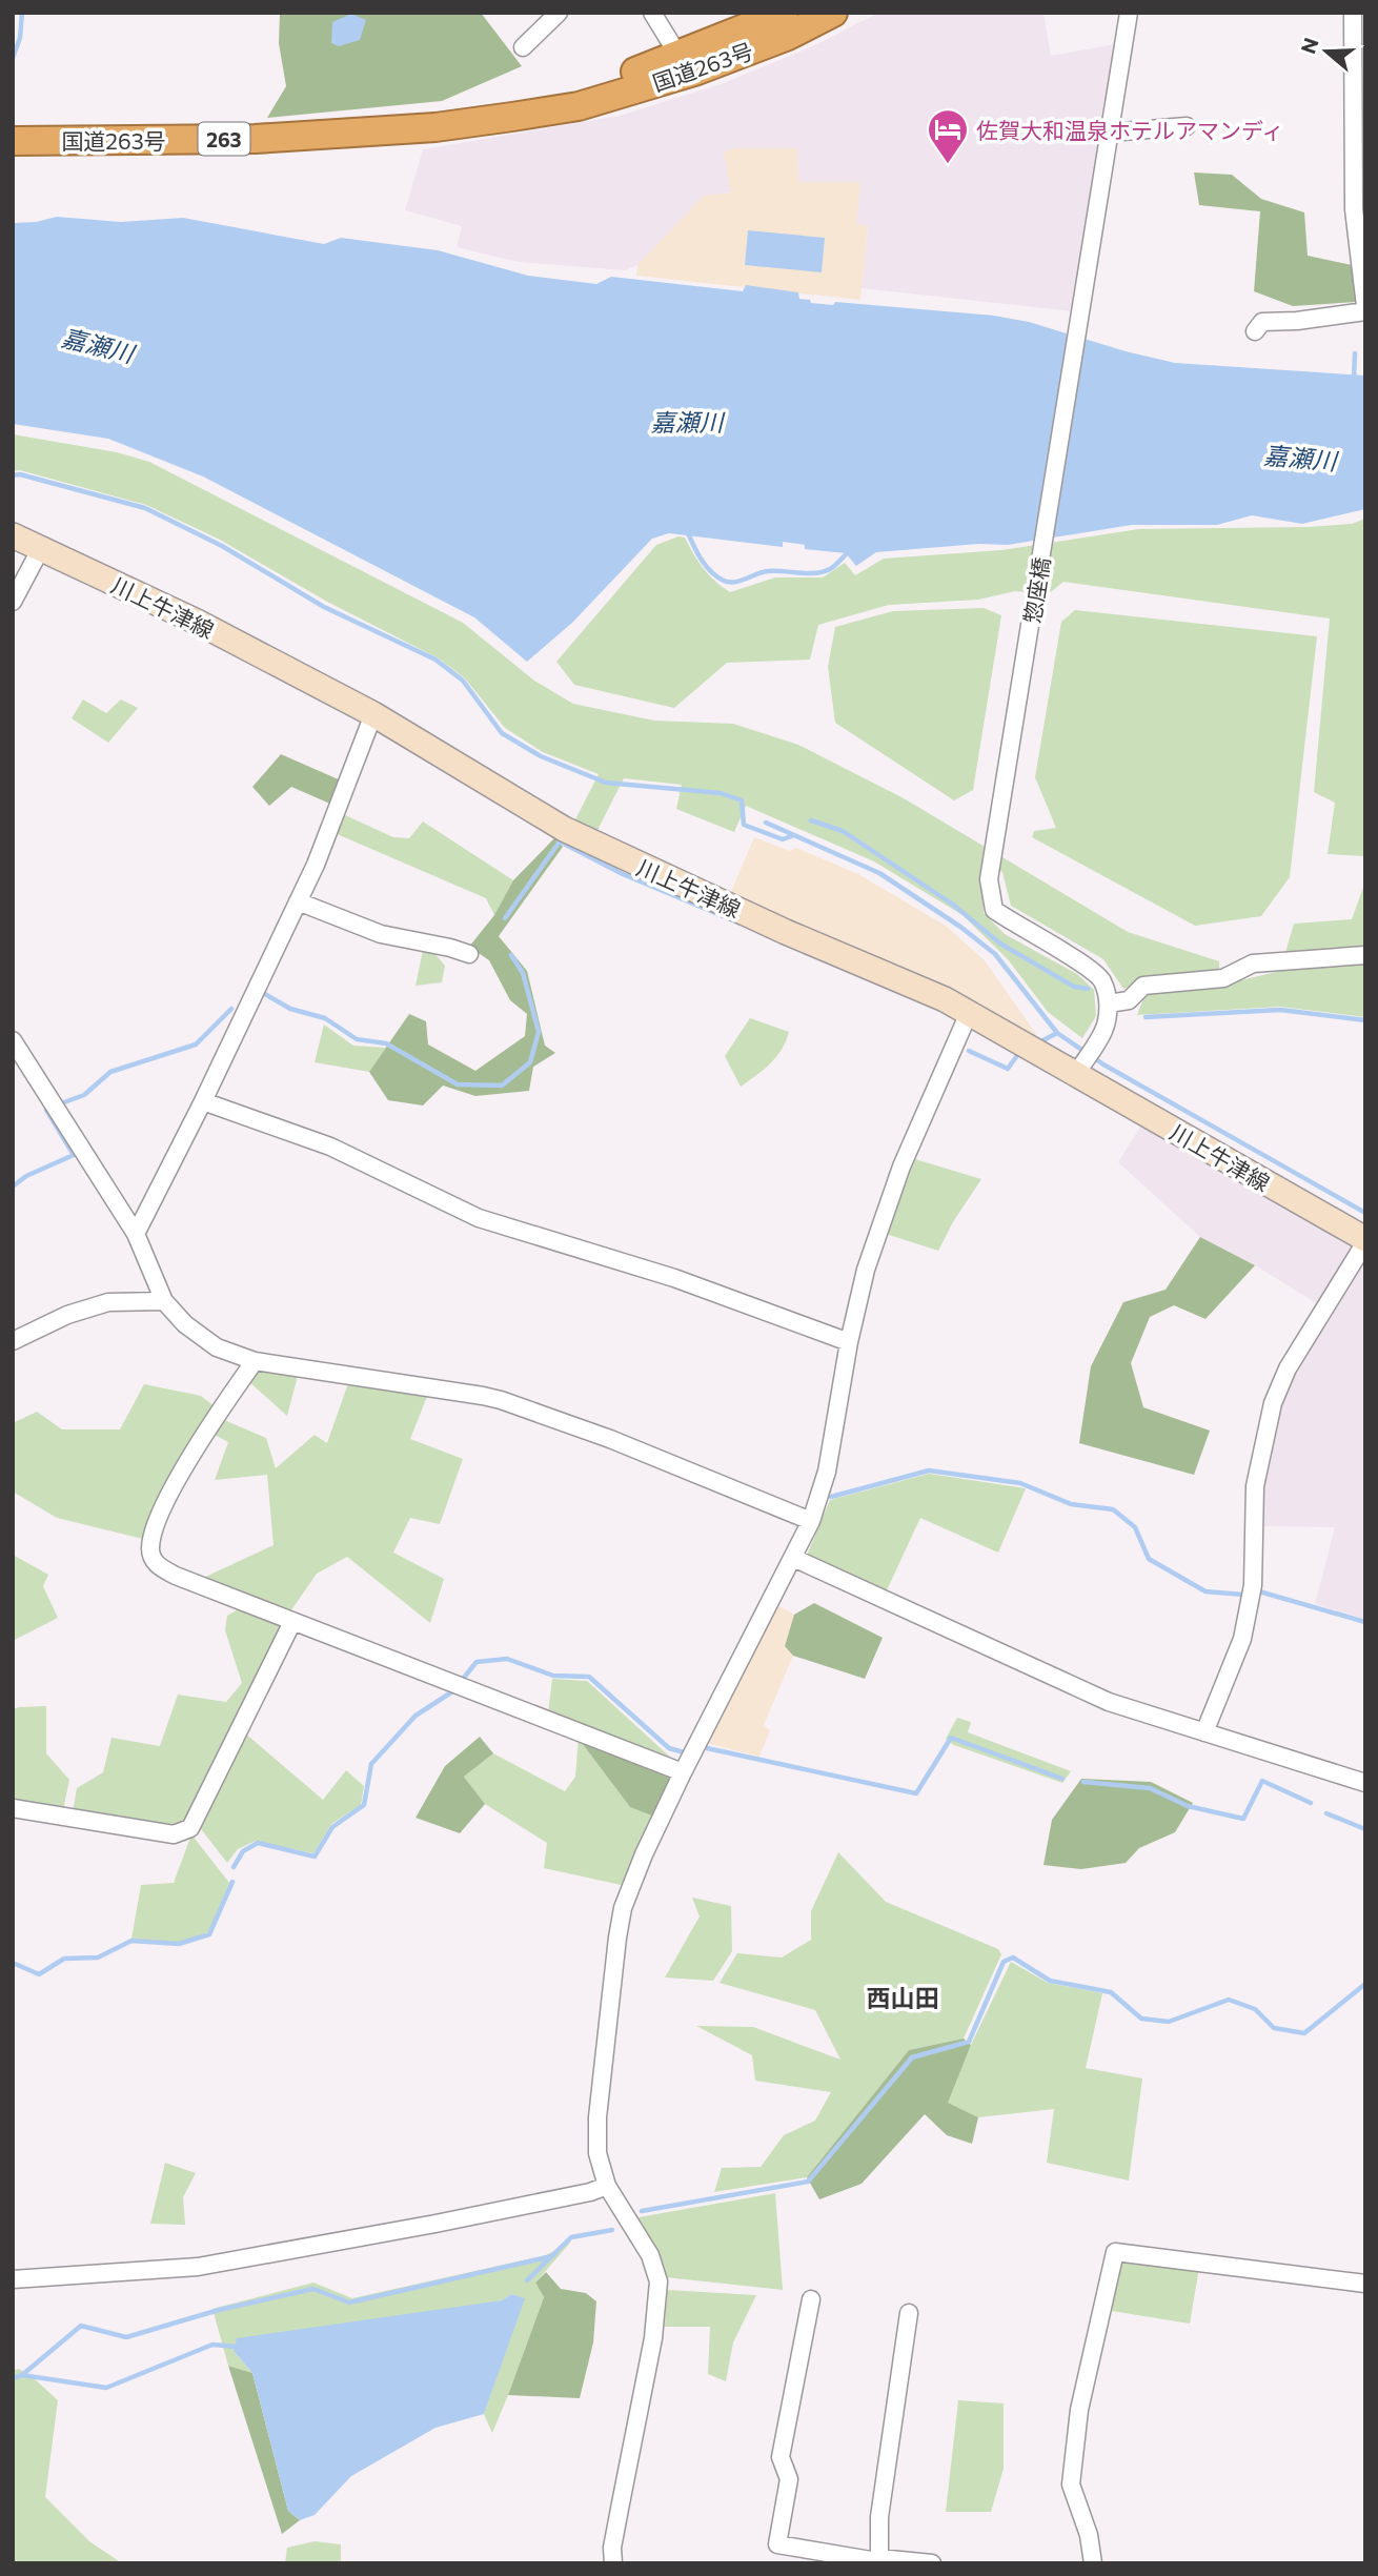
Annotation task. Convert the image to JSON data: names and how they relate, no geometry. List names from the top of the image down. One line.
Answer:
{"streets":{"highway":["国道263号","263"],"main road":["川上牛津線"],"street":["惣座橋"]},"districts":["西山田"],"water":["嘉瀬川"],"places":{"hotel":["佐賀大和温泉ホテルアマンディ"]},"north":"left"}
